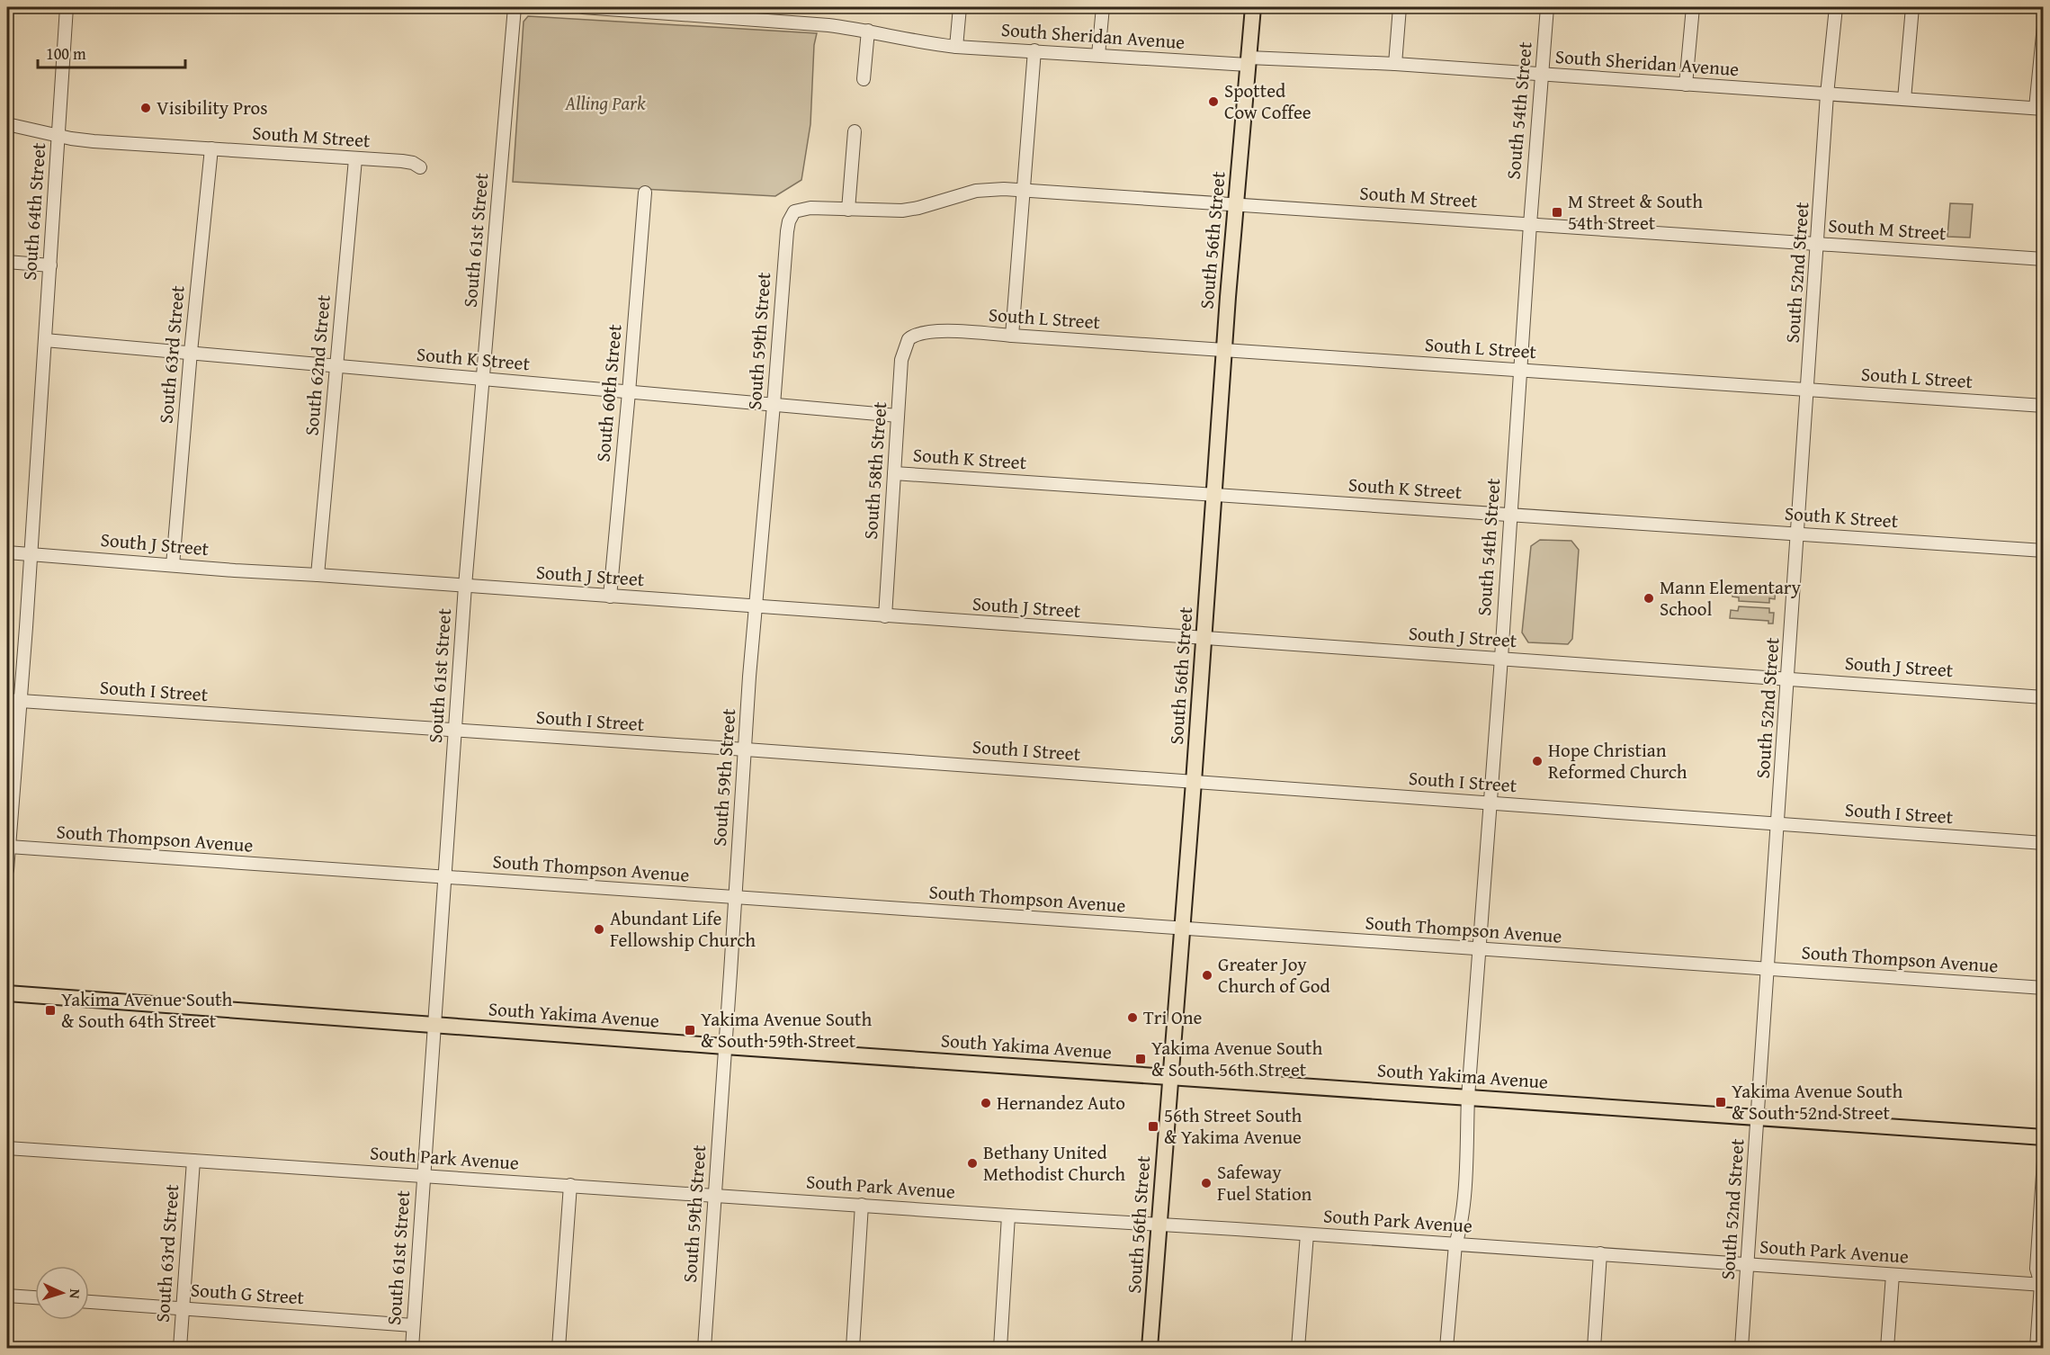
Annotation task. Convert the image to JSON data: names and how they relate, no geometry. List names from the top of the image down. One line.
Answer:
{"streets":{"main road":["South 56th Street","South Yakima Avenue"],"street":["South Sheridan Avenue","South 54th Street","South M Street","South 64th Street","South 61st Street","South 52nd Street","South L Street","South 59th Street","South 63rd Street","South K Street","South 62nd Street","South 60th Street","South 58th Street","South J Street","South I Street","South Thompson Avenue","South Park Avenue","South G Street"]},"crossings":[["South Sheridan Avenue","South 54th Street"],["South Sheridan Avenue","South 56th Street"],["South Sheridan Avenue","South 52nd Street"],["South 54th Street","South M Street"],["South 54th Street","South L Street"],["South 54th Street","South K Street"],["South 54th Street","South J Street"],["South 54th Street","South I Street"],["South 54th Street","South Thompson Avenue"],["South 54th Street","South Yakima Avenue"],["South 54th Street","South Park Avenue"],["South M Street","South 64th Street"],["South M Street","South 56th Street"],["South M Street","South 52nd Street"],["South M Street","South 59th Street"],["South M Street","South 63rd Street"],["South M Street","South 62nd Street"],["South 64th Street","South K Street"],["South 64th Street","South J Street"],["South 64th Street","South I Street"],["South 64th Street","South Thompson Avenue"],["South 61st Street","South K Street"],["South 61st Street","South J Street"],["South 61st Street","South I Street"],["South 61st Street","South Thompson Avenue"],["South 61st Street","South Yakima Avenue"],["South 61st Street","South Park Avenue"],["South 61st Street","South G Street"],["South 56th Street","South L Street"],["South 56th Street","South K Street"],["South 56th Street","South J Street"],["South 56th Street","South I Street"],["South 56th Street","South Thompson Avenue"],["South 56th Street","South Yakima Avenue"],["South 56th Street","South Park Avenue"],["South 52nd Street","South L Street"],["South 52nd Street","South K Street"],["South 52nd Street","South J Street"],["South 52nd Street","South I Street"],["South 52nd Street","South Thompson Avenue"],["South 52nd Street","South Yakima Avenue"],["South 52nd Street","South Park Avenue"],["South L Street","South 58th Street"],["South 59th Street","South K Street"],["South 59th Street","South J Street"],["South 59th Street","South I Street"],["South 59th Street","South Thompson Avenue"],["South 59th Street","South Yakima Avenue"],["South 59th Street","South Park Avenue"],["South 63rd Street","South K Street"],["South 63rd Street","South J Street"],["South 63rd Street","South Park Avenue"],["South 63rd Street","South G Street"],["South K Street","South 62nd Street"],["South K Street","South 60th Street"],["South K Street","South 58th Street"],["South 62nd Street","South J Street"],["South 60th Street","South J Street"],["South 58th Street","South J Street"]],"parks":["Alling Park"],"places":{"other":["Spotted Cow Coffee","Visibility Pros","Mann Elementary School","Hope Christian Reformed Church","Abundant Life Fellowship Church","Greater Joy Church of God","Tri One","Hernandez Auto","Bethany United Methodist Church","Safeway Fuel Station"],"transit":["M Street & South 54th Street","Yakima Avenue South & South 64th Street","Yakima Avenue South & South 59th Street","Yakima Avenue South & South 56th Street","Yakima Avenue South & South 52nd Street","56th Street South & Yakima Avenue"]},"scale_bar":"100 m","north":"right"}
